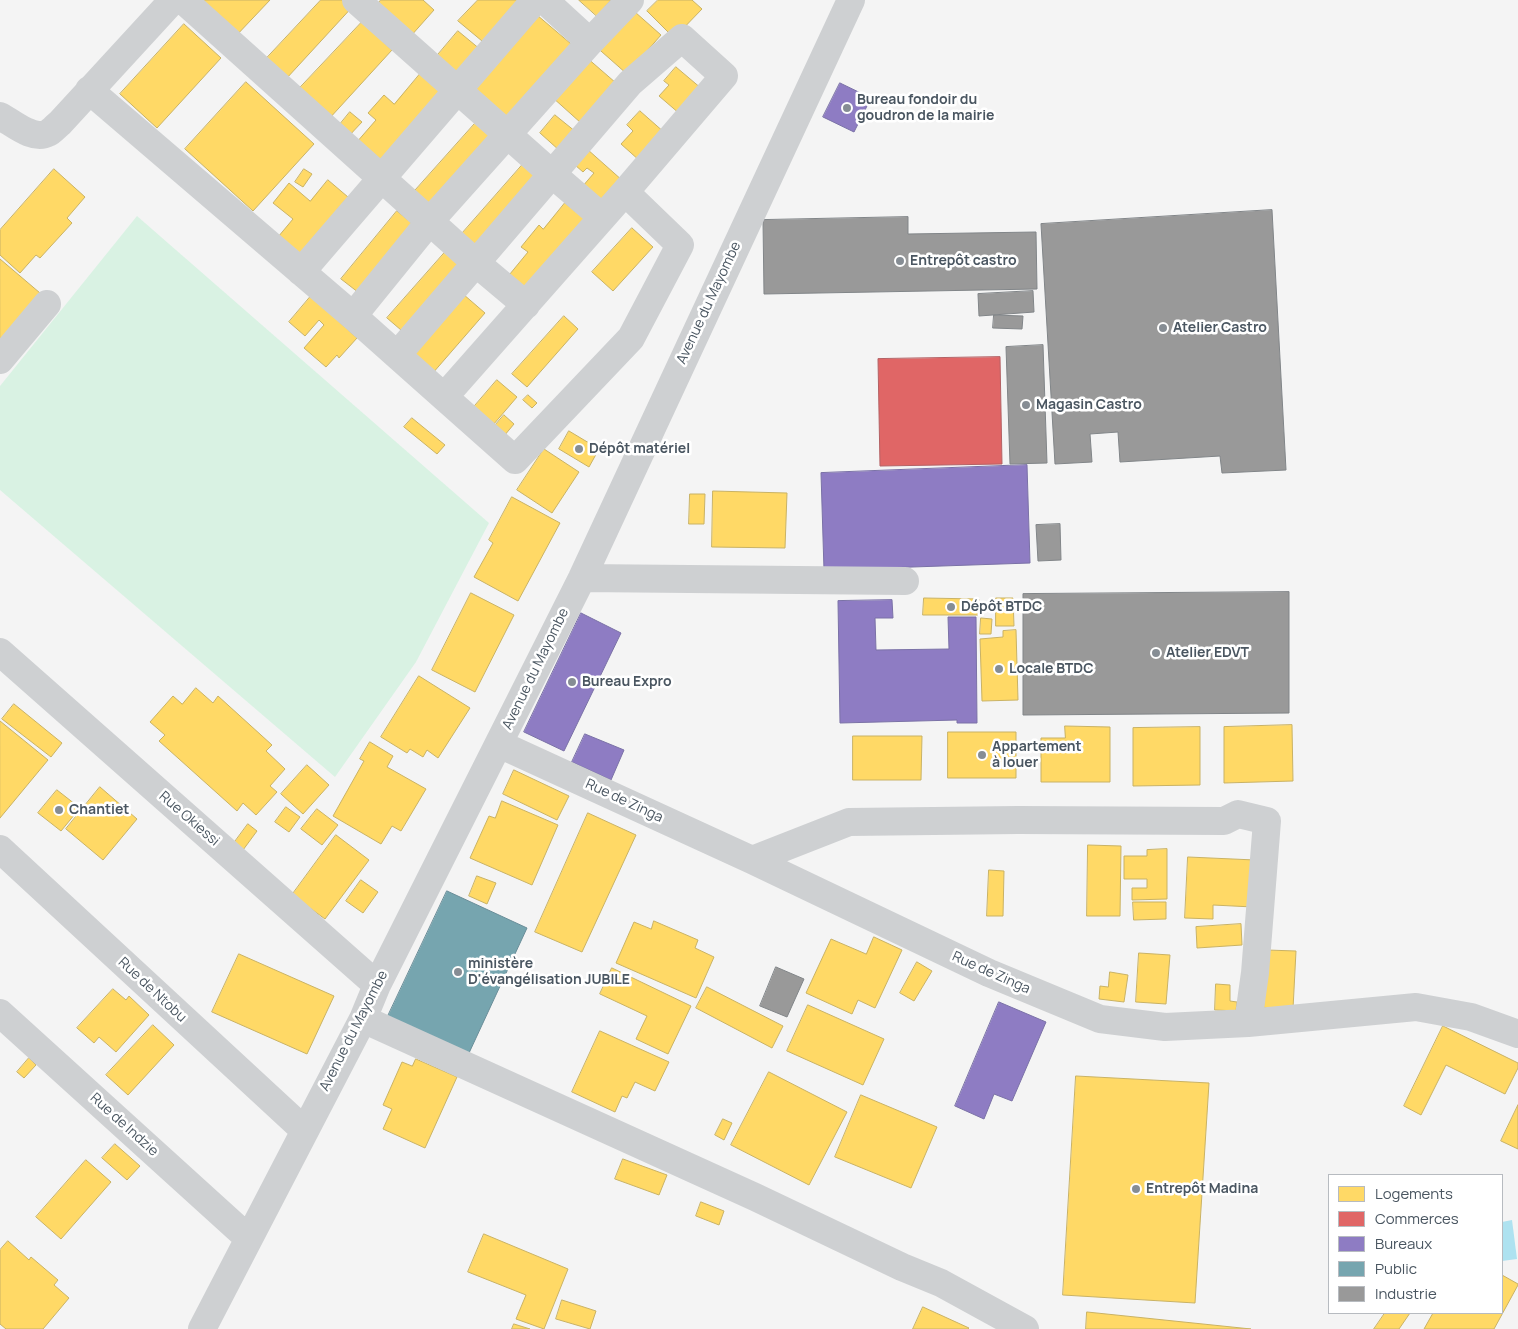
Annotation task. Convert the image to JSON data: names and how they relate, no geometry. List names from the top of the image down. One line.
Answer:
{"streets":{"street":["Avenue du Mayombe","Rue de Zinga","Rue Okiessi","Rue de Ntobu","Rue de Indzie"]},"crossings":[["Avenue du Mayombe","Rue de Zinga"],["Avenue du Mayombe","Rue Okiessi"],["Avenue du Mayombe","Rue de Ntobu"],["Avenue du Mayombe","Rue de Indzie"]],"places":["Bureau fondoir du goudron de la mairie","Entrepôt castro","Atelier Castro","Magasin Castro","Dépôt matériel","Dépôt BTDC","Atelier EDVT","Locale BTDC","Bureau Expro","Appartement à louer","Chantiet","ministère D'évangélisation JUBILE","Entrepôt Madina"],"legend":["Logements","Commerces","Bureaux","Public","Industrie"]}
